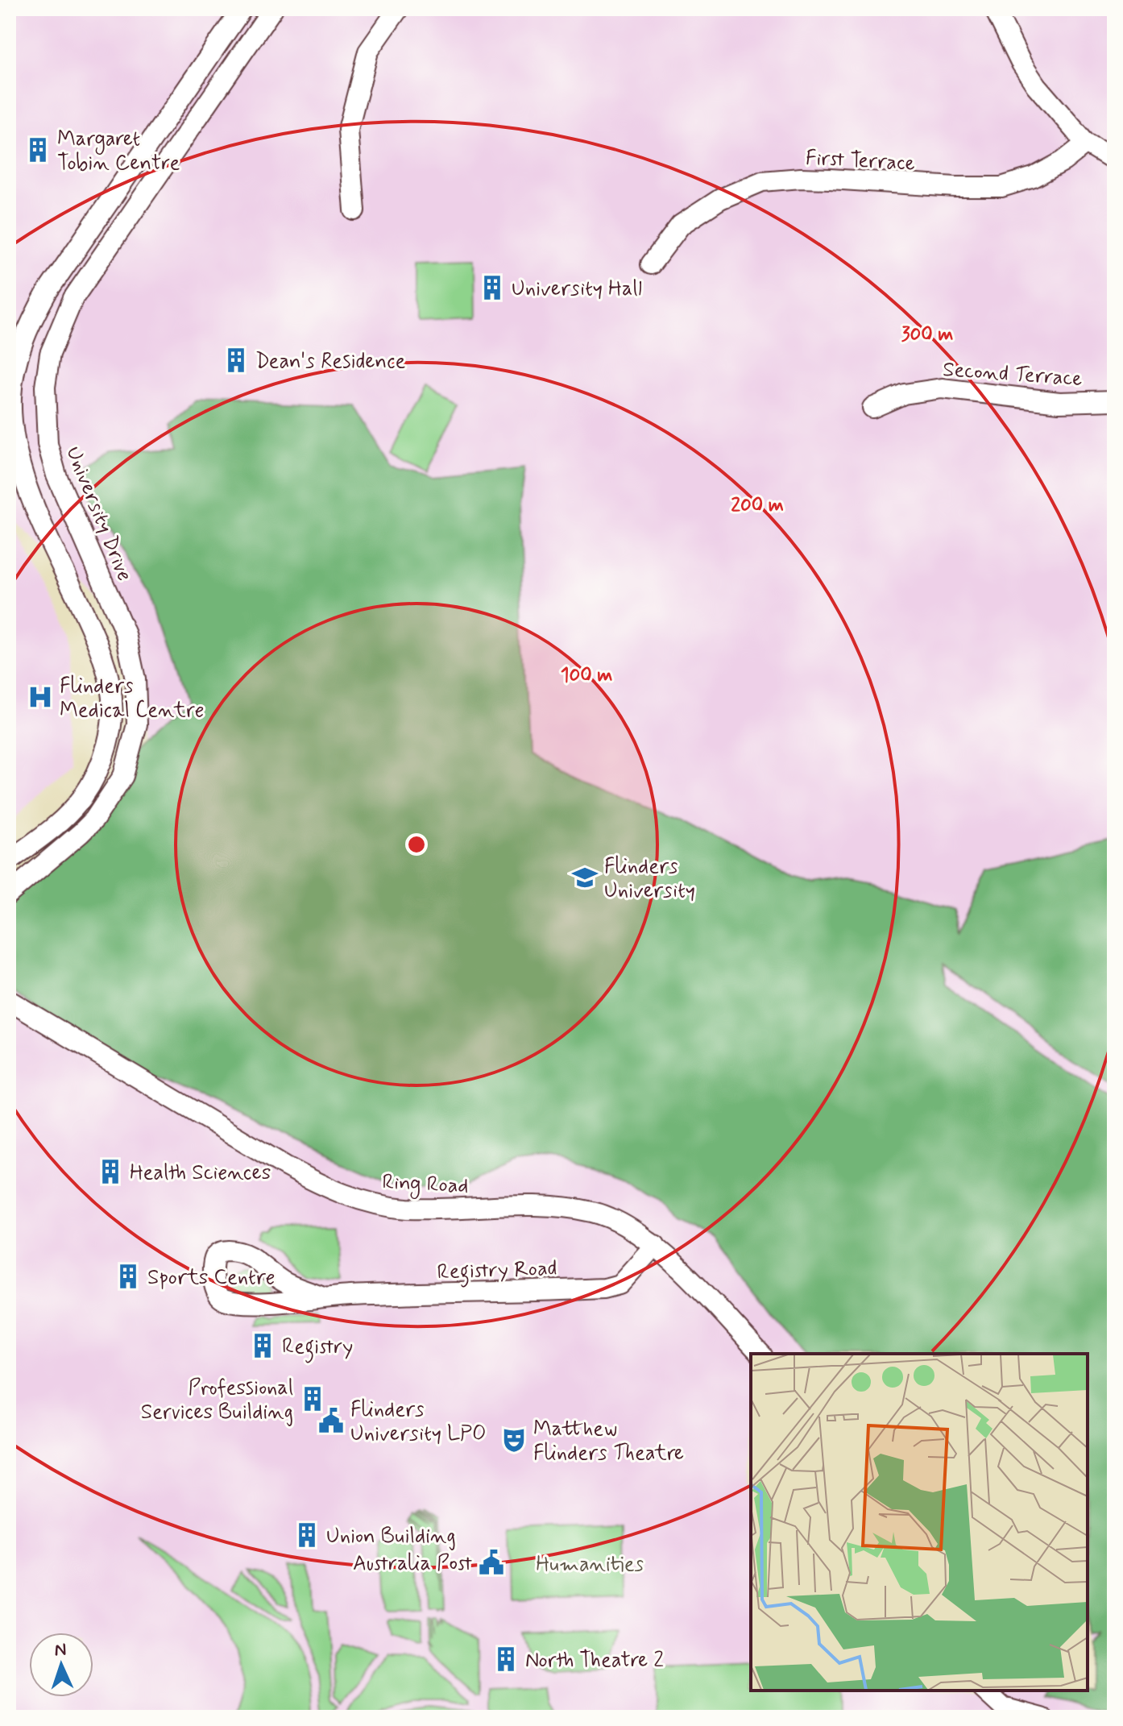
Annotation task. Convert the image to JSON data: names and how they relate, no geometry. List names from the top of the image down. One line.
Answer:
{"streets":{"street":["First Terrace","Second Terrace","University Drive","Ring Road","Registry Road"]},"crossings":[["Ring Road","Registry Road"]],"parks":["Humanities"],"places":{"building":["Margaret Tobin Centre","University Hall","Dean's Residence","Health Sciences","Sports Centre","Registry","Professional Services Building","Union Building","North Theatre 2"],"hospital":["Flinders Medical Centre"],"school or university":["Flinders University"],"public building":["Flinders University LPO","Australia Post"],"theatre":["Matthew Flinders Theatre"]},"north":"top","rings":["300 m","200 m","100 m"]}
